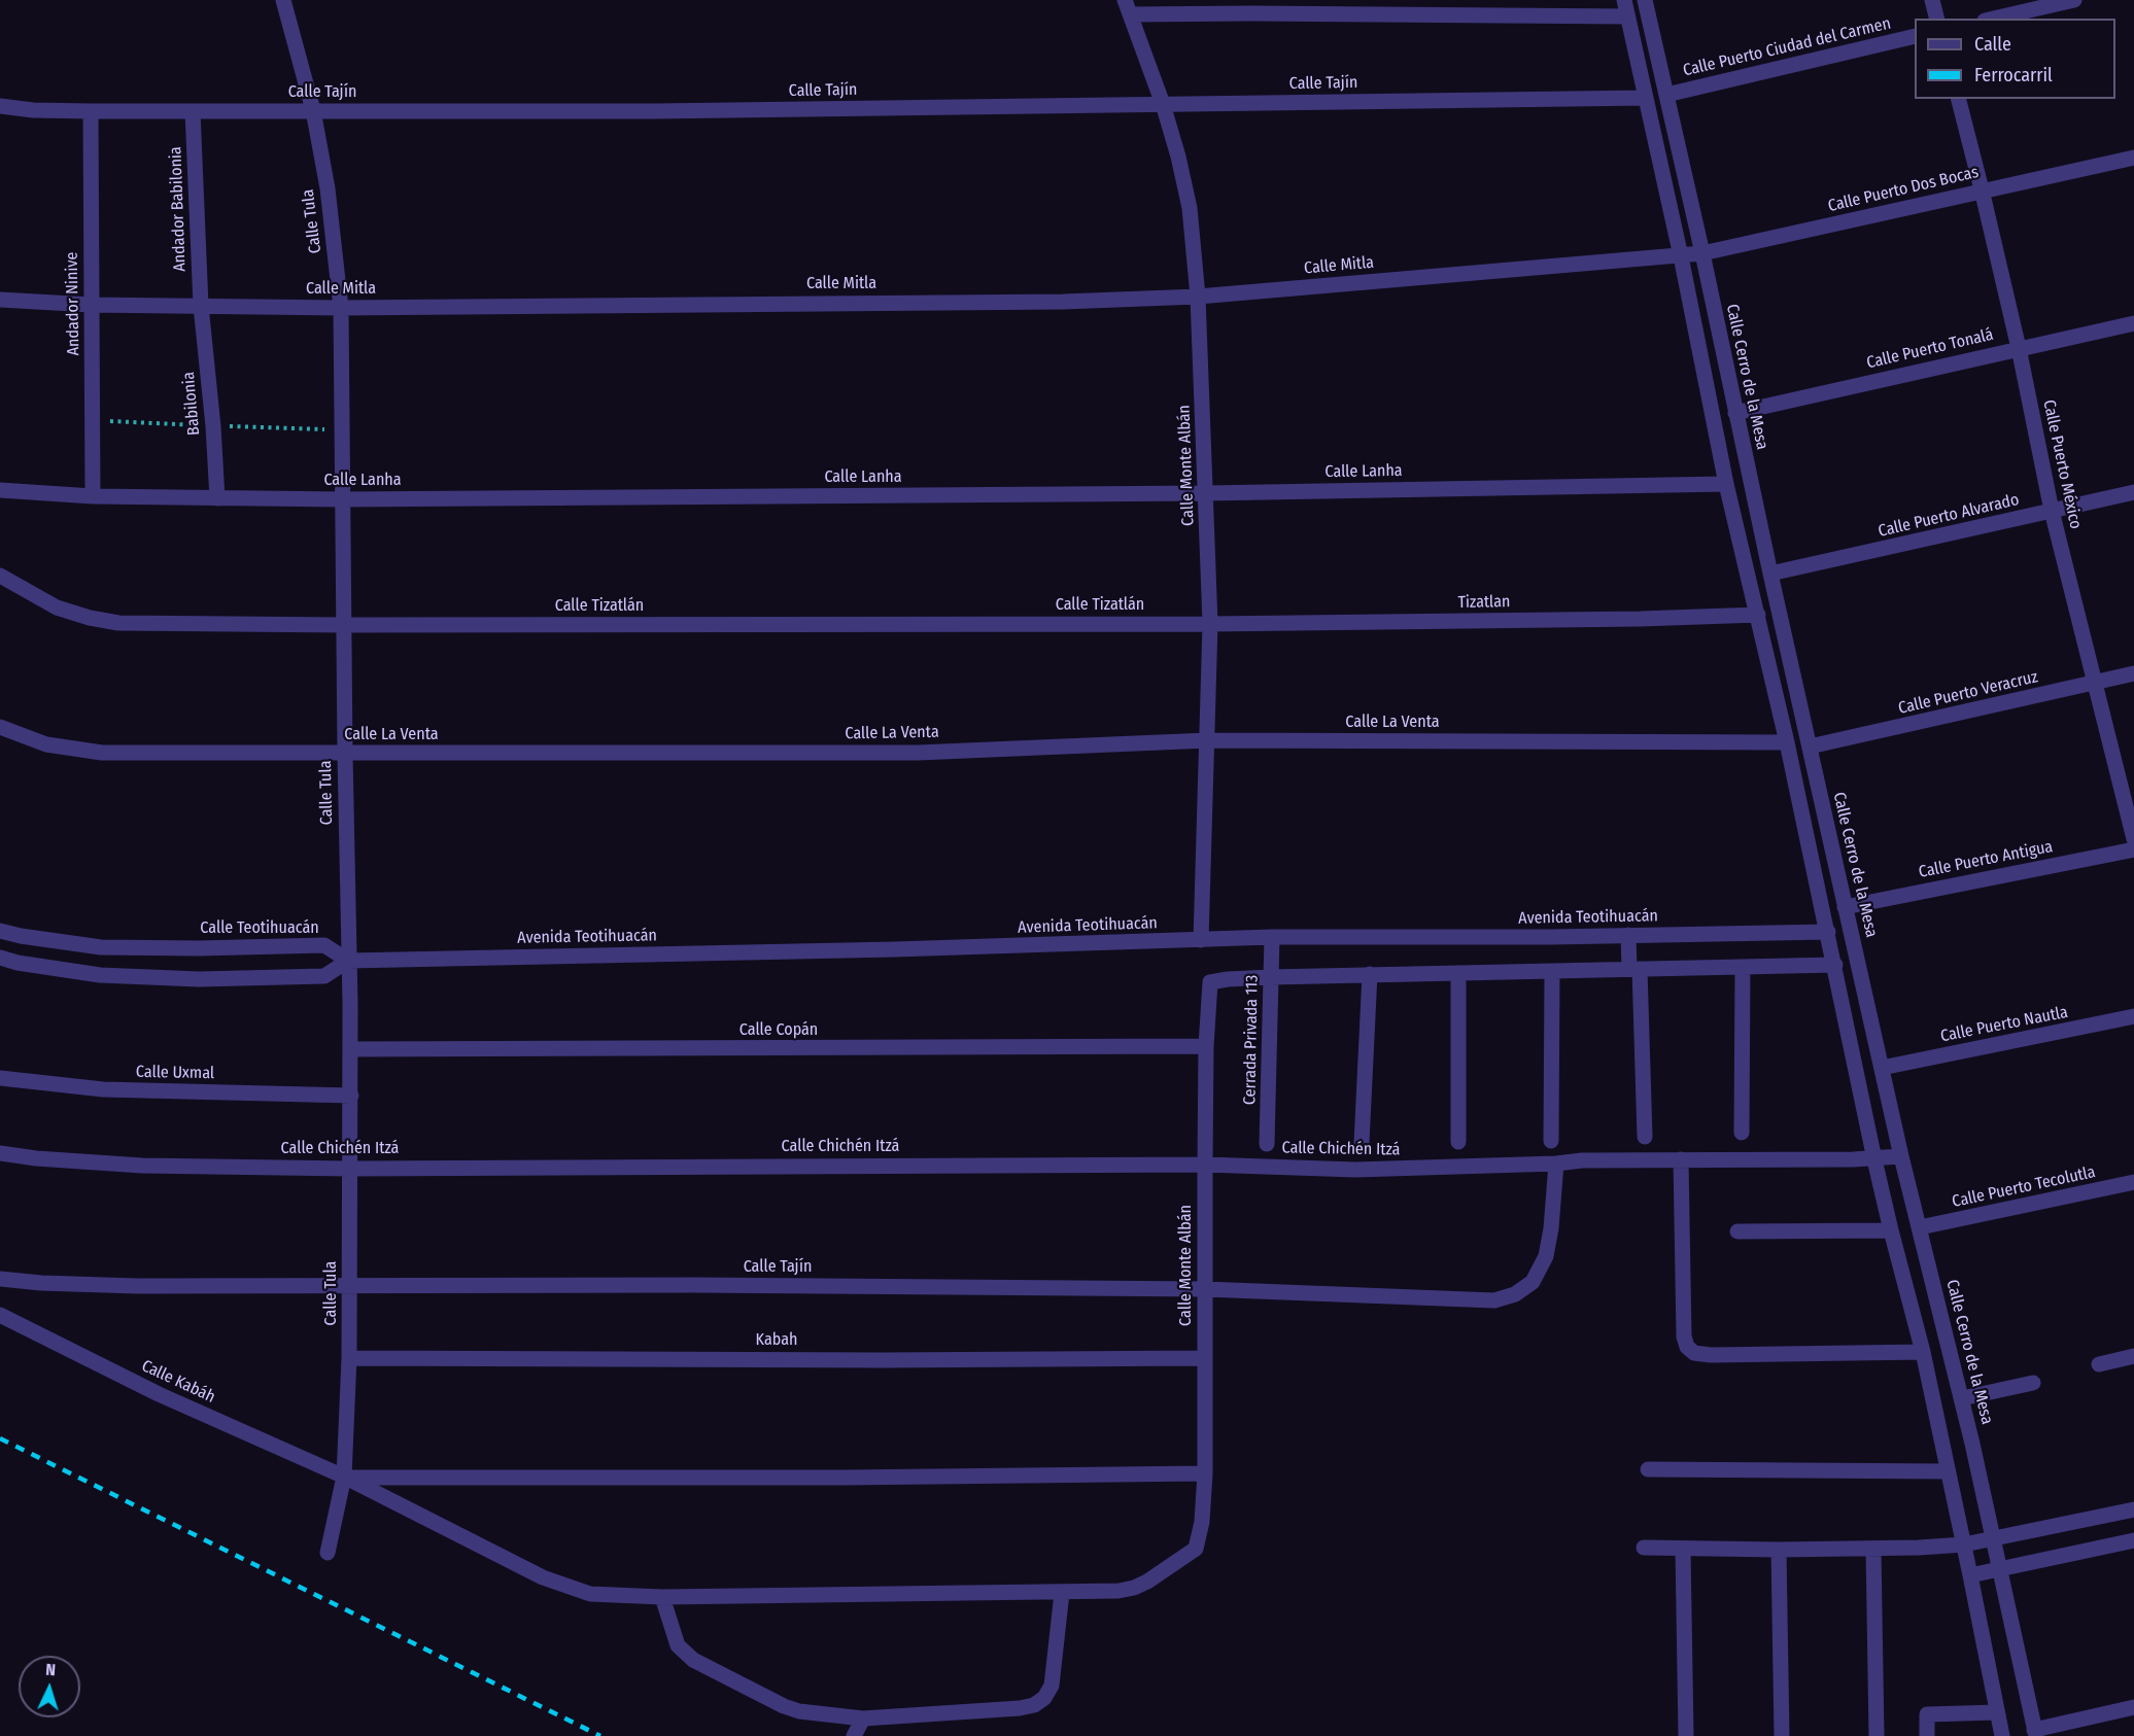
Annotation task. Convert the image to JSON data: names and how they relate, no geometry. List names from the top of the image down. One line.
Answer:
{"streets":{"street":["Calle Puerto Ciudad del Carmen","Calle Tajín","Calle Puerto Dos Bocas","Andador Babilonia","Calle Tula","Calle Mitla","Andador Ninive","Calle Puerto Tonalá","Calle Cerro de la Mesa","Babilonia","Calle Puerto México","Calle Monte Albán","Calle Lanha","Calle Puerto Alvarado","Tizatlan","Calle Tizatlán","Calle Puerto Veracruz","Calle La Venta","Calle Puerto Antigua","Avenida Teotihuacán","Calle Teotihuacán","Calle Puerto Nautla","Calle Copán","Cerrada Privada 113","Calle Uxmal","Calle Chichén Itzá","Calle Puerto Tecolutla","Kabah","Calle Kabáh"]},"crossings":[["Calle Puerto Ciudad del Carmen","Calle Cerro de la Mesa"],["Calle Tajín","Andador Babilonia"],["Calle Tajín","Calle Tula"],["Calle Tajín","Andador Ninive"],["Calle Tajín","Calle Monte Albán"],["Calle Tajín","Calle Chichén Itzá"],["Calle Puerto Dos Bocas","Calle Mitla"],["Calle Puerto Dos Bocas","Calle Cerro de la Mesa"],["Calle Puerto Dos Bocas","Calle Puerto México"],["Andador Babilonia","Calle Mitla"],["Andador Babilonia","Babilonia"],["Calle Tula","Calle Mitla"],["Calle Tula","Calle Lanha"],["Calle Tula","Calle Tizatlán"],["Calle Tula","Calle La Venta"],["Calle Tula","Avenida Teotihuacán"],["Calle Tula","Calle Teotihuacán"],["Calle Tula","Calle Copán"],["Calle Tula","Calle Uxmal"],["Calle Tula","Calle Chichén Itzá"],["Calle Tula","Kabah"],["Calle Tula","Calle Kabáh"],["Calle Mitla","Andador Ninive"],["Calle Mitla","Babilonia"],["Calle Mitla","Calle Monte Albán"],["Andador Ninive","Calle Lanha"],["Calle Puerto Tonalá","Calle Cerro de la Mesa"],["Calle Puerto Tonalá","Calle Puerto México"],["Calle Cerro de la Mesa","Calle Puerto Alvarado"],["Calle Cerro de la Mesa","Calle Puerto Veracruz"],["Calle Cerro de la Mesa","Calle Puerto Antigua"],["Calle Cerro de la Mesa","Calle Puerto Nautla"],["Calle Cerro de la Mesa","Calle Chichén Itzá"],["Calle Cerro de la Mesa","Calle Puerto Tecolutla"],["Babilonia","Calle Lanha"],["Calle Puerto México","Calle Puerto Alvarado"],["Calle Puerto México","Calle Puerto Veracruz"],["Calle Monte Albán","Calle Lanha"],["Calle Monte Albán","Tizatlan"],["Calle Monte Albán","Calle Tizatlán"],["Calle Monte Albán","Calle La Venta"],["Calle Monte Albán","Avenida Teotihuacán"],["Calle Monte Albán","Calle Copán"],["Calle Monte Albán","Cerrada Privada 113"],["Calle Monte Albán","Calle Chichén Itzá"],["Calle Monte Albán","Kabah"],["Calle Monte Albán","Calle Kabáh"],["Tizatlan","Calle Tizatlán"],["Avenida Teotihuacán","Calle Teotihuacán"],["Avenida Teotihuacán","Cerrada Privada 113"]],"legend":["Calle","Ferrocarril"],"north":"top"}
